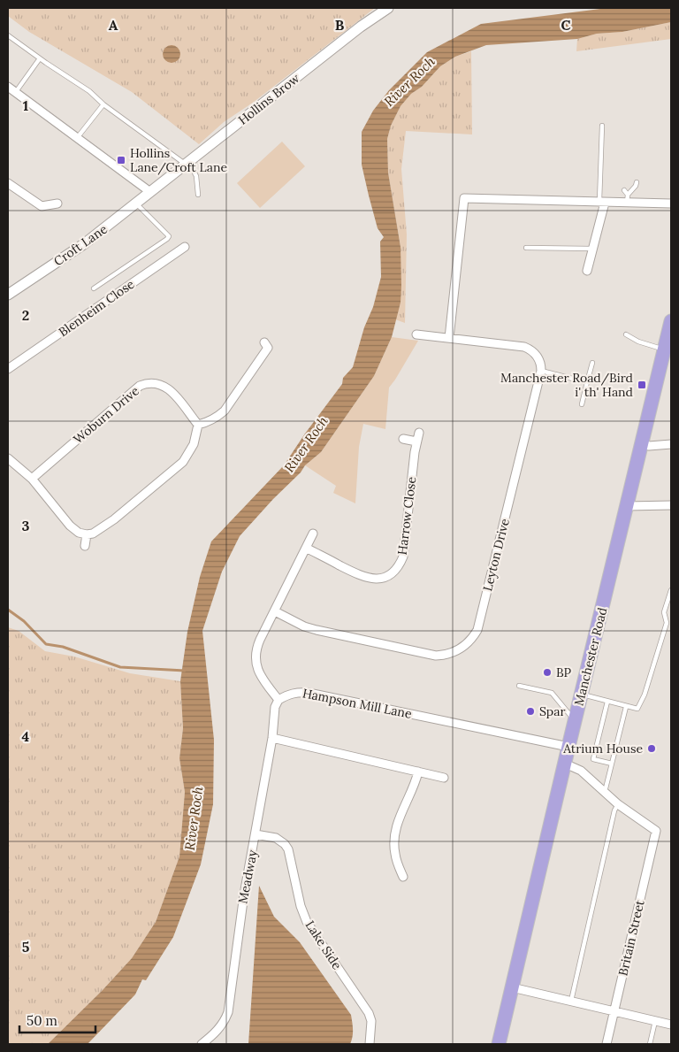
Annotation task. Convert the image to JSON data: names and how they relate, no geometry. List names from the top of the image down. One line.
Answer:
{"streets":{"highway":["Manchester Road"],"street":["Hollins Brow","Croft Lane","Blenheim Close","Woburn Drive","Harrow Close","Leyton Drive","Hampson Mill Lane","Meadway","Britain Street","Lake Side"]},"crossings":[["Hollins Brow","Croft Lane"],["Manchester Road","Hampson Mill Lane"],["Hampson Mill Lane","Meadway"],["Meadway","Lake Side"]],"water":["River Roch"],"places":{"transit":["Hollins Lane/Croft Lane","Manchester Road/Bird i' th' Hand"],"other":["BP","Spar","Atrium House"]},"scale_bar":"50 m","grid":{"columns":["A","B","C"],"rows":["1","2","3","4","5"]}}
